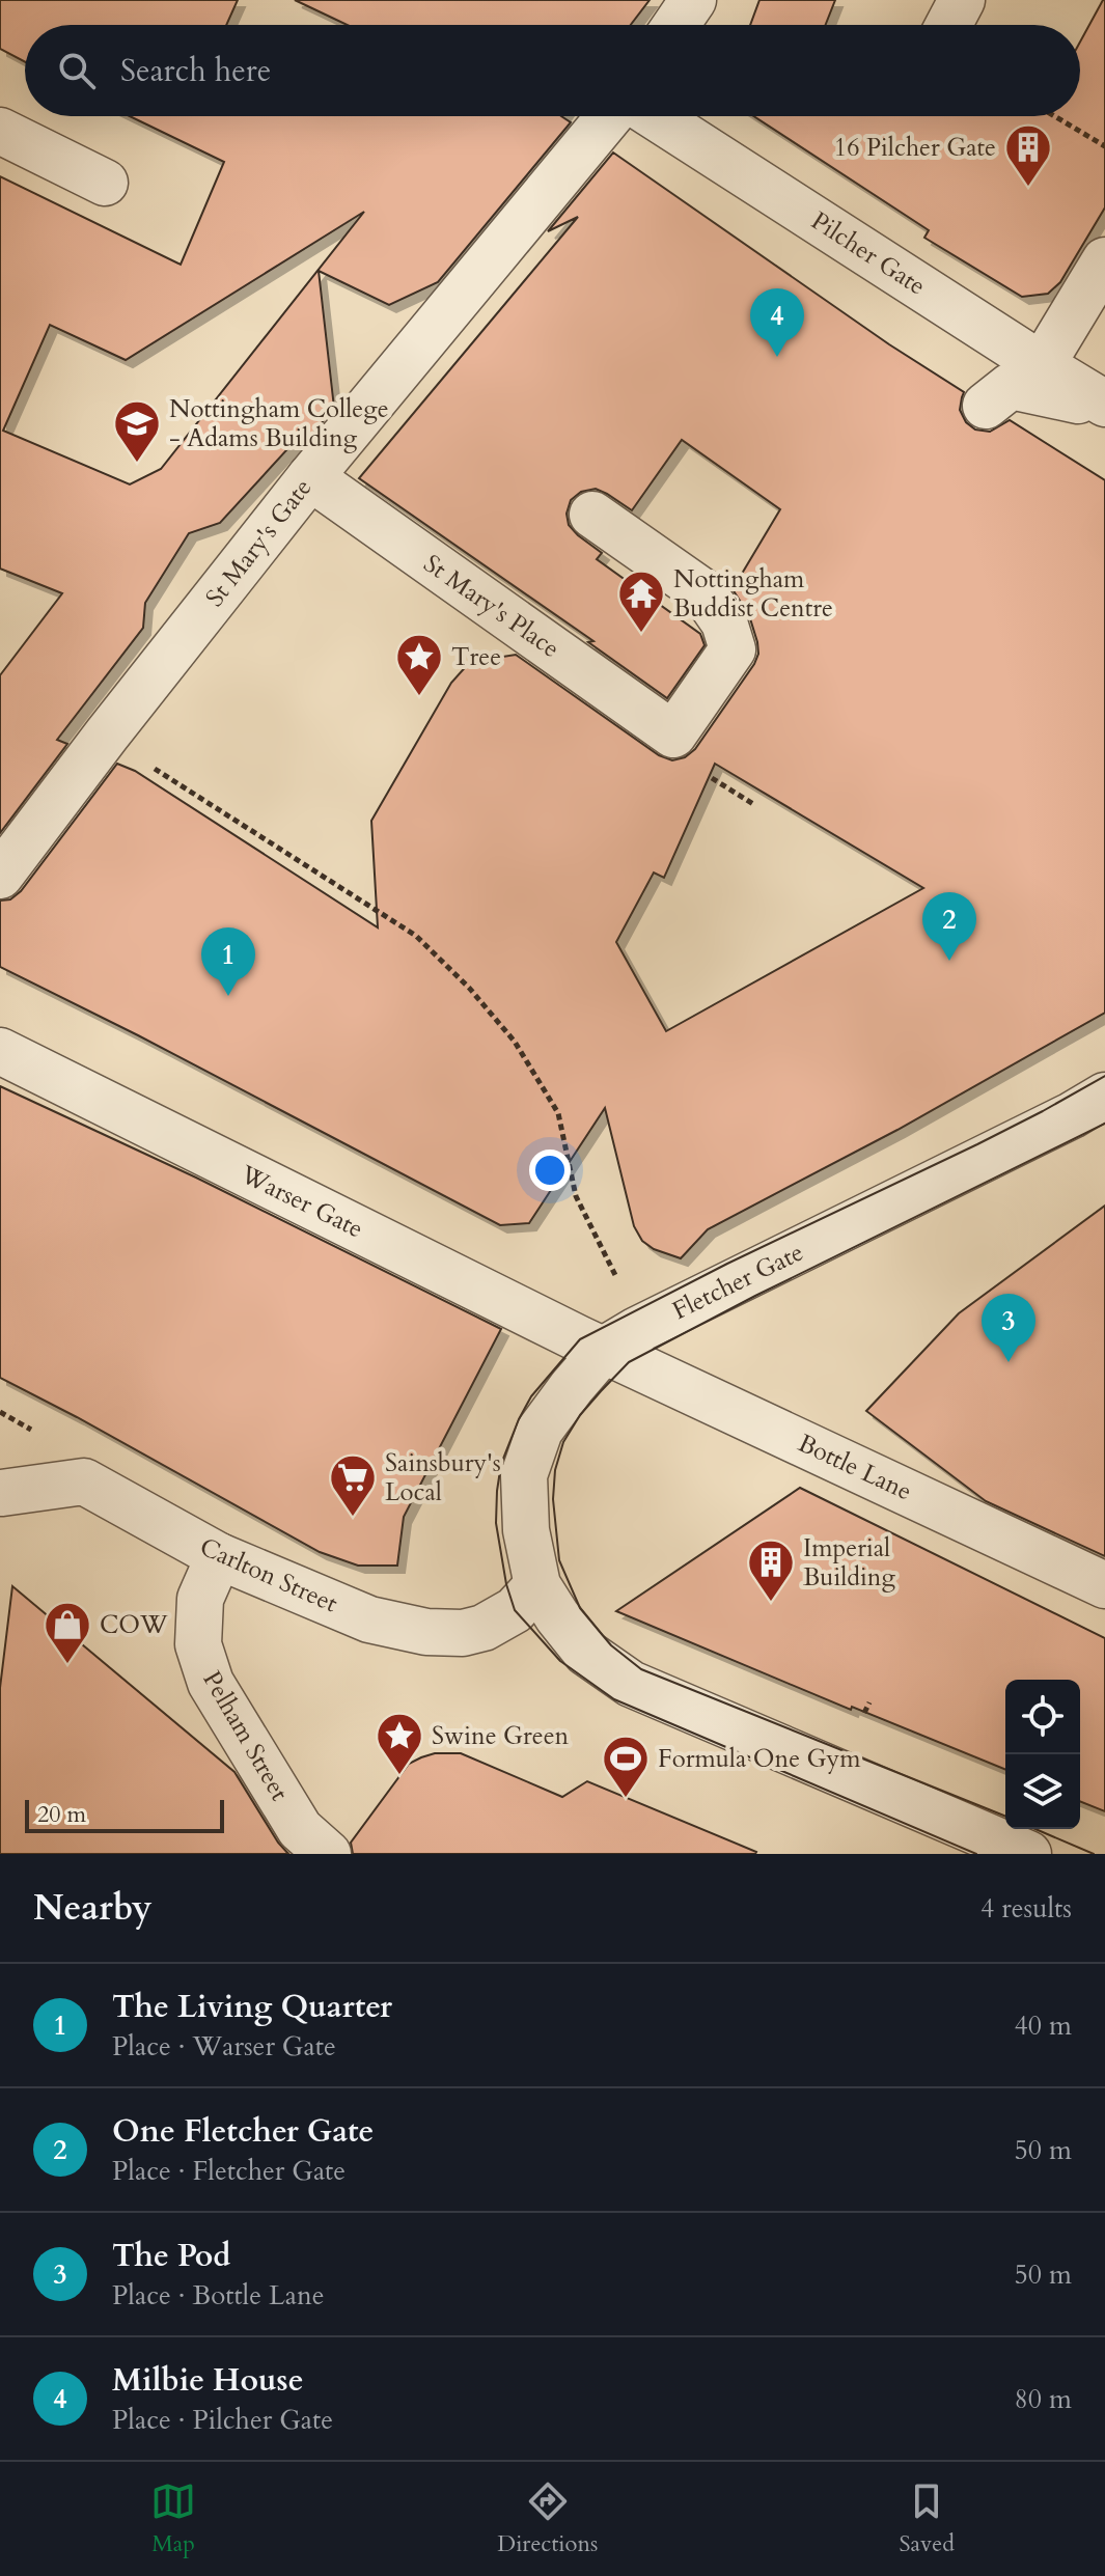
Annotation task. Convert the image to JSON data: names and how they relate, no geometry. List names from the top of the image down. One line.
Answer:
{"streets":{"street":["Pilcher Gate","St Mary's Gate","St Mary's Place","Warser Gate","Fletcher Gate","Bottle Lane","Carlton Street","Pelham Street"]},"crossings":[["St Mary's Gate","St Mary's Place"],["Warser Gate","Fletcher Gate"],["Warser Gate","Bottle Lane"],["Fletcher Gate","Bottle Lane"],["Fletcher Gate","Carlton Street"],["Carlton Street","Pelham Street"]],"places":{"building":["16 Pilcher Gate","Imperial Building"],"school or university":["Nottingham College - Adams Building"],"temple":["Nottingham Buddist Centre"],"place":["Tree","Swine Green"],"supermarket":["Sainsbury's Local"],"shop":["COW"],"sports":["Formula One Gym"]},"scale_bar":"20 m","page":{"search":"Search here","pins":["4","2","1","3"],"scale":"20 m","heading":["Nearby","4 results"],"list":[{"mark":"1","name":"The Living Quarter","note":"Place · Warser Gate","value":"40 m"},{"mark":"2","name":"One Fletcher Gate","note":"Place · Fletcher Gate","value":"50 m"},{"mark":"3","name":"The Pod","note":"Place · Bottle Lane","value":"50 m"},{"mark":"4","name":"Milbie House","note":"Place · Pilcher Gate","value":"80 m"}],"nav":["Map","Directions","Saved"]}}
